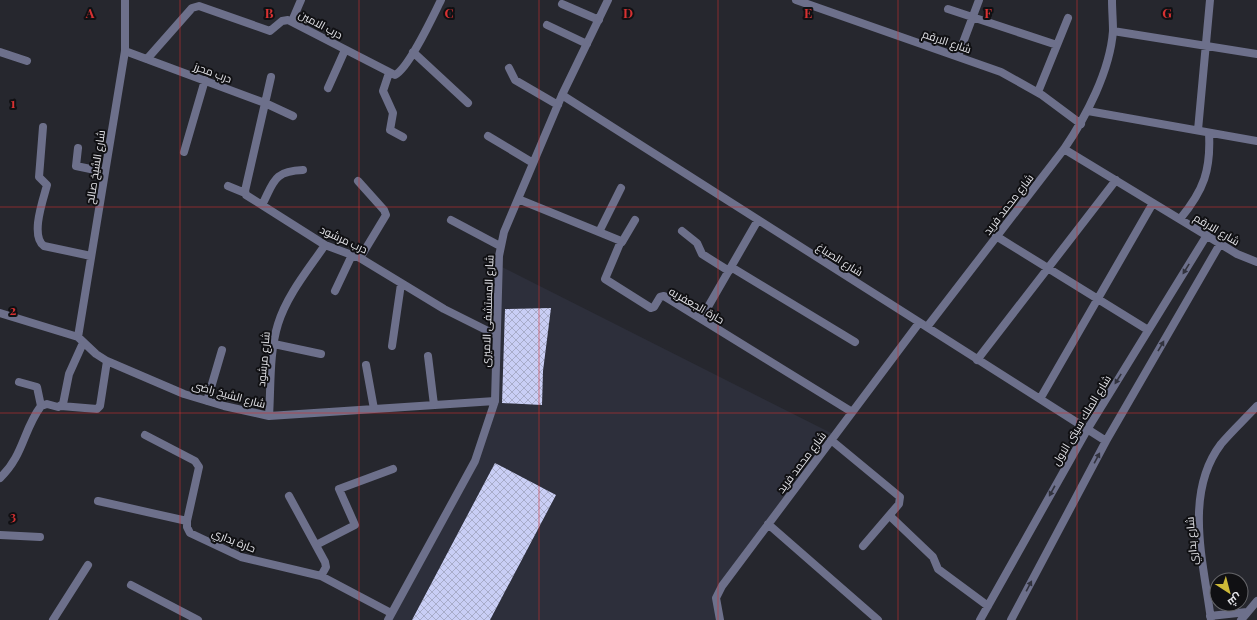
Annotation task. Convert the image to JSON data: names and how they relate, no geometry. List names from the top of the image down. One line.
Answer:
{"streets":{"street":["درب الامين","شارع الارقم","درب محرز","شارع الشيخ صالح","شارع محمد فريد","درب مرشود","شارع الصباغ","حارة الجعفريه","شارع المستشفى الاميرى","شارع مرشود","شارع الشيخ راضى","شارع الملك سيتى الاول","حارة بداري","شارع بداري"]},"crossings":[["درب الامين","درب محرز"],["شارع الارقم","شارع محمد فريد"],["شارع الارقم","شارع الملك سيتى الاول"],["درب محرز","شارع الشيخ صالح"],["شارع الشيخ صالح","شارع الشيخ راضى"],["شارع محمد فريد","شارع الصباغ"],["شارع محمد فريد","حارة الجعفريه"],["درب مرشود","شارع المستشفى الاميرى"],["درب مرشود","شارع مرشود"],["شارع الصباغ","شارع المستشفى الاميرى"],["شارع الصباغ","شارع الملك سيتى الاول"],["شارع المستشفى الاميرى","شارع الشيخ راضى"],["شارع المستشفى الاميرى","حارة بداري"],["شارع مرشود","شارع الشيخ راضى"]],"north":"bottom right","grid":{"columns":["A","B","C","D","E","F","G"],"rows":["1","2","3"]}}
